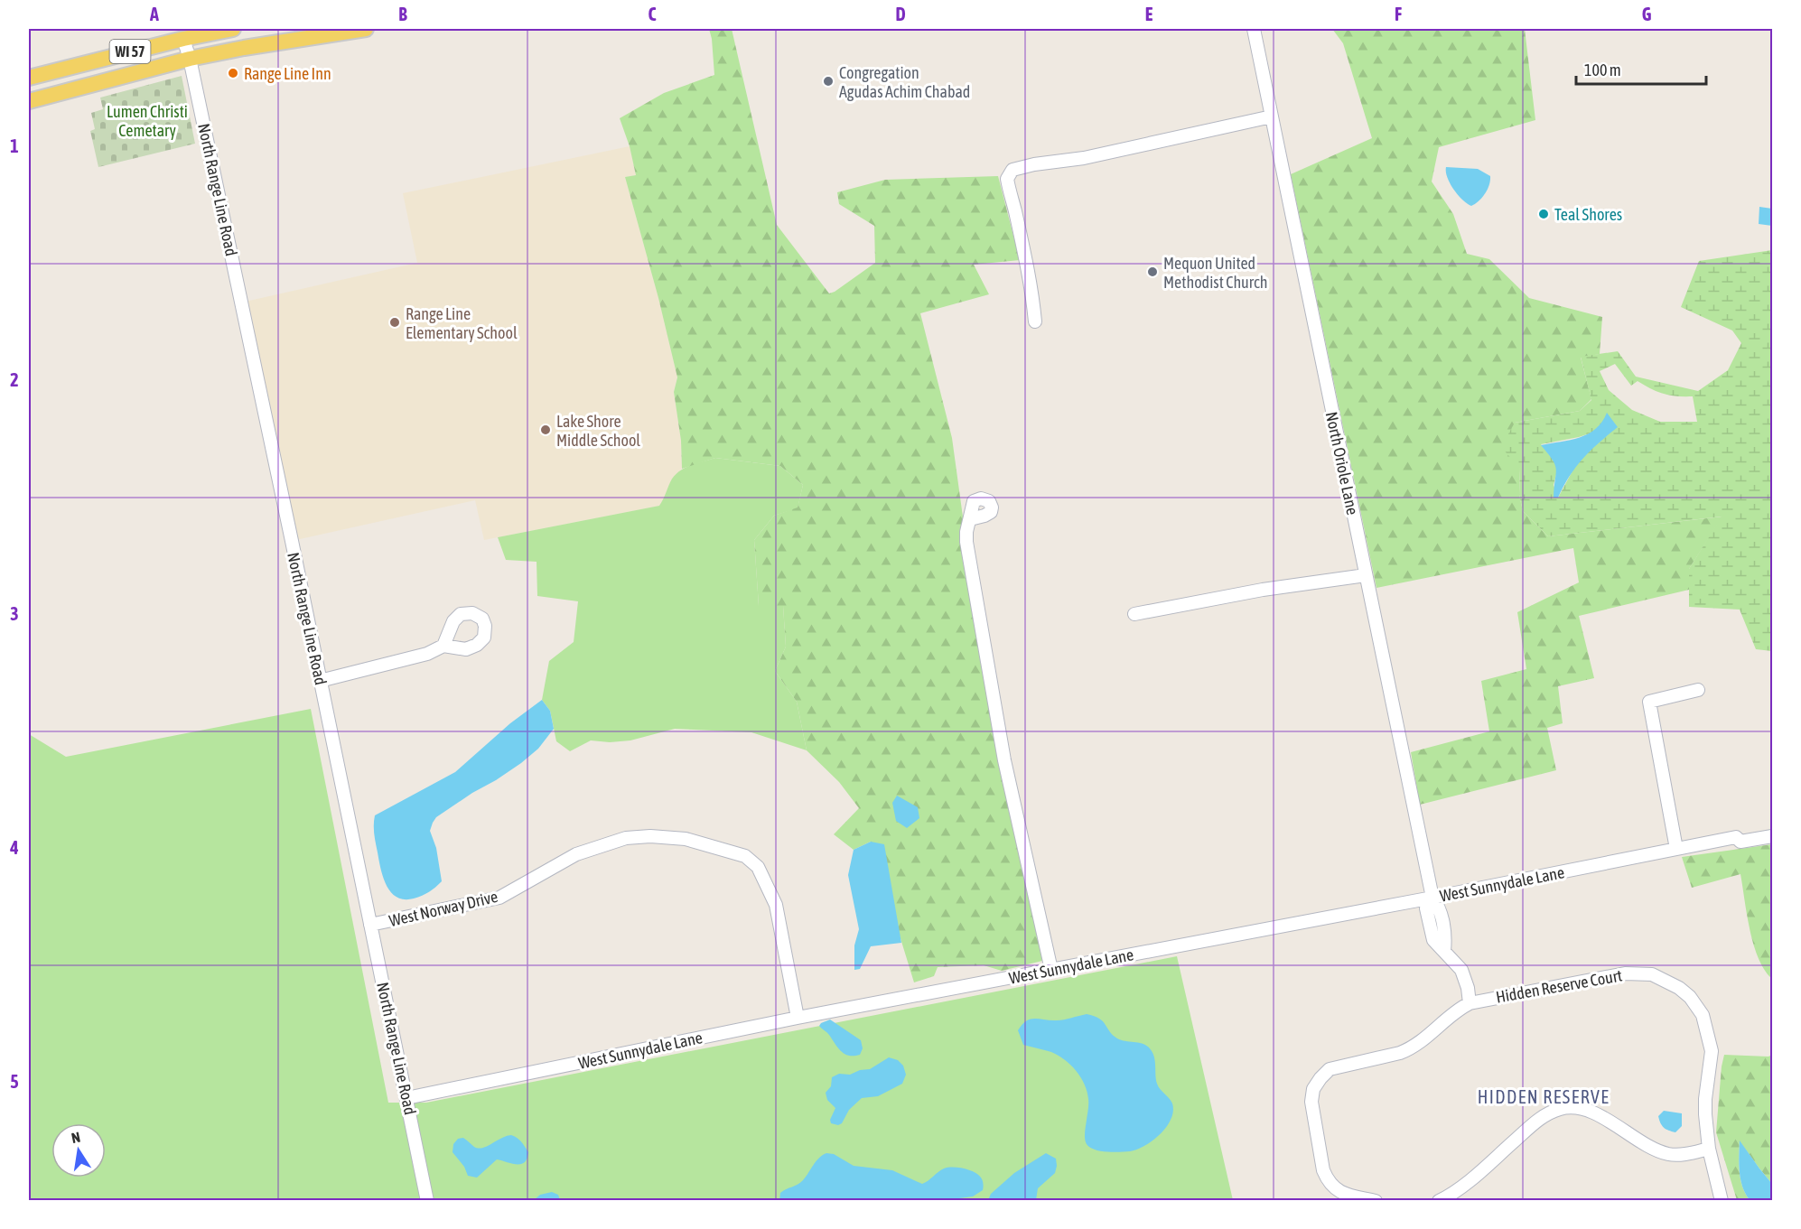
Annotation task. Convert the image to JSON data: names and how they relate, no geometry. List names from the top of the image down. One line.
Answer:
{"streets":{"main road":["WI 57"],"street":["North Range Line Road","North Oriole Lane","West Sunnydale Lane","West Norway Drive","Hidden Reserve Court"]},"crossings":[["WI 57","North Range Line Road"],["North Range Line Road","West Sunnydale Lane"],["North Range Line Road","West Norway Drive"],["North Oriole Lane","West Sunnydale Lane"],["North Oriole Lane","Hidden Reserve Court"],["West Sunnydale Lane","West Norway Drive"]],"districts":["HIDDEN RESERVE"],"parks":["Lumen Christi Cemetary"],"places":["Range Line Inn","Congregation Agudas Achim Chabad","Teal Shores","Mequon United Methodist Church","Range Line Elementary School","Lake Shore Middle School"],"scale_bar":"100 m","north":"top","grid":{"columns":["A","B","C","D","E","F","G"],"rows":["1","2","3","4","5"]}}
